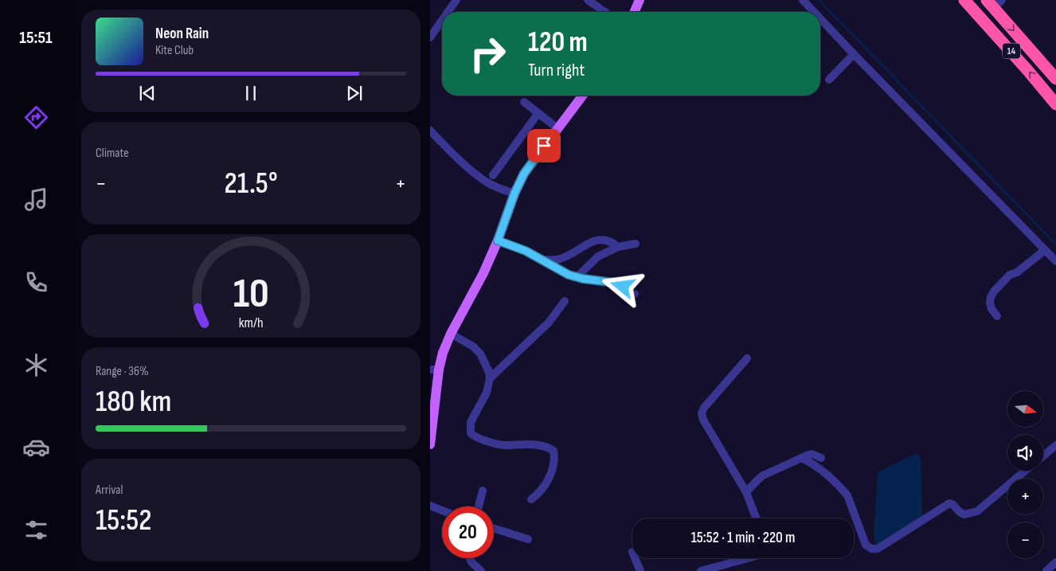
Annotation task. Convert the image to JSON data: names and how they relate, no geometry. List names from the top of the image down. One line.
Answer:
{"streets":{"highway":["14"]},"north":"right","page":{"tabs":"15:51","turn":["120 m","Turn right"],"song":["Neon Rain","Kite Club"],"tile":["Climate",["Range · 36%","180 km"],["Arrival","15:52"]],"heat":["−","21.5°","+"],"map_buttons":["+","−"],"limit":"20","trip":"15:52 · 1 min · 220 m","gauge":["10","km/h"]}}
